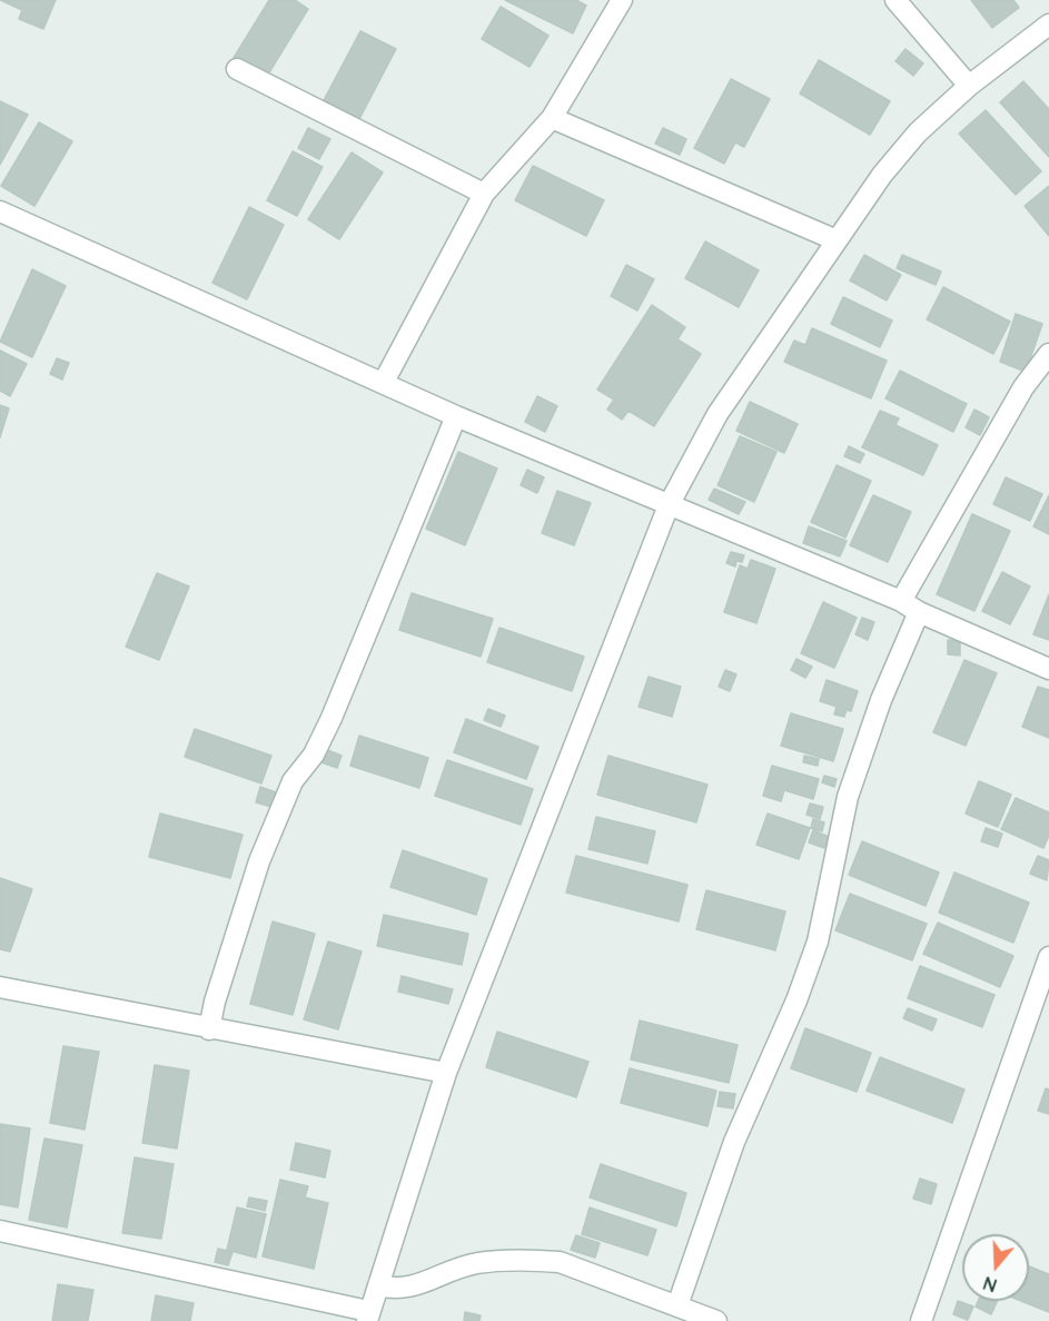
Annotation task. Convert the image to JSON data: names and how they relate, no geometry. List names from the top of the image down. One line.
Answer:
{"north":"bottom"}
